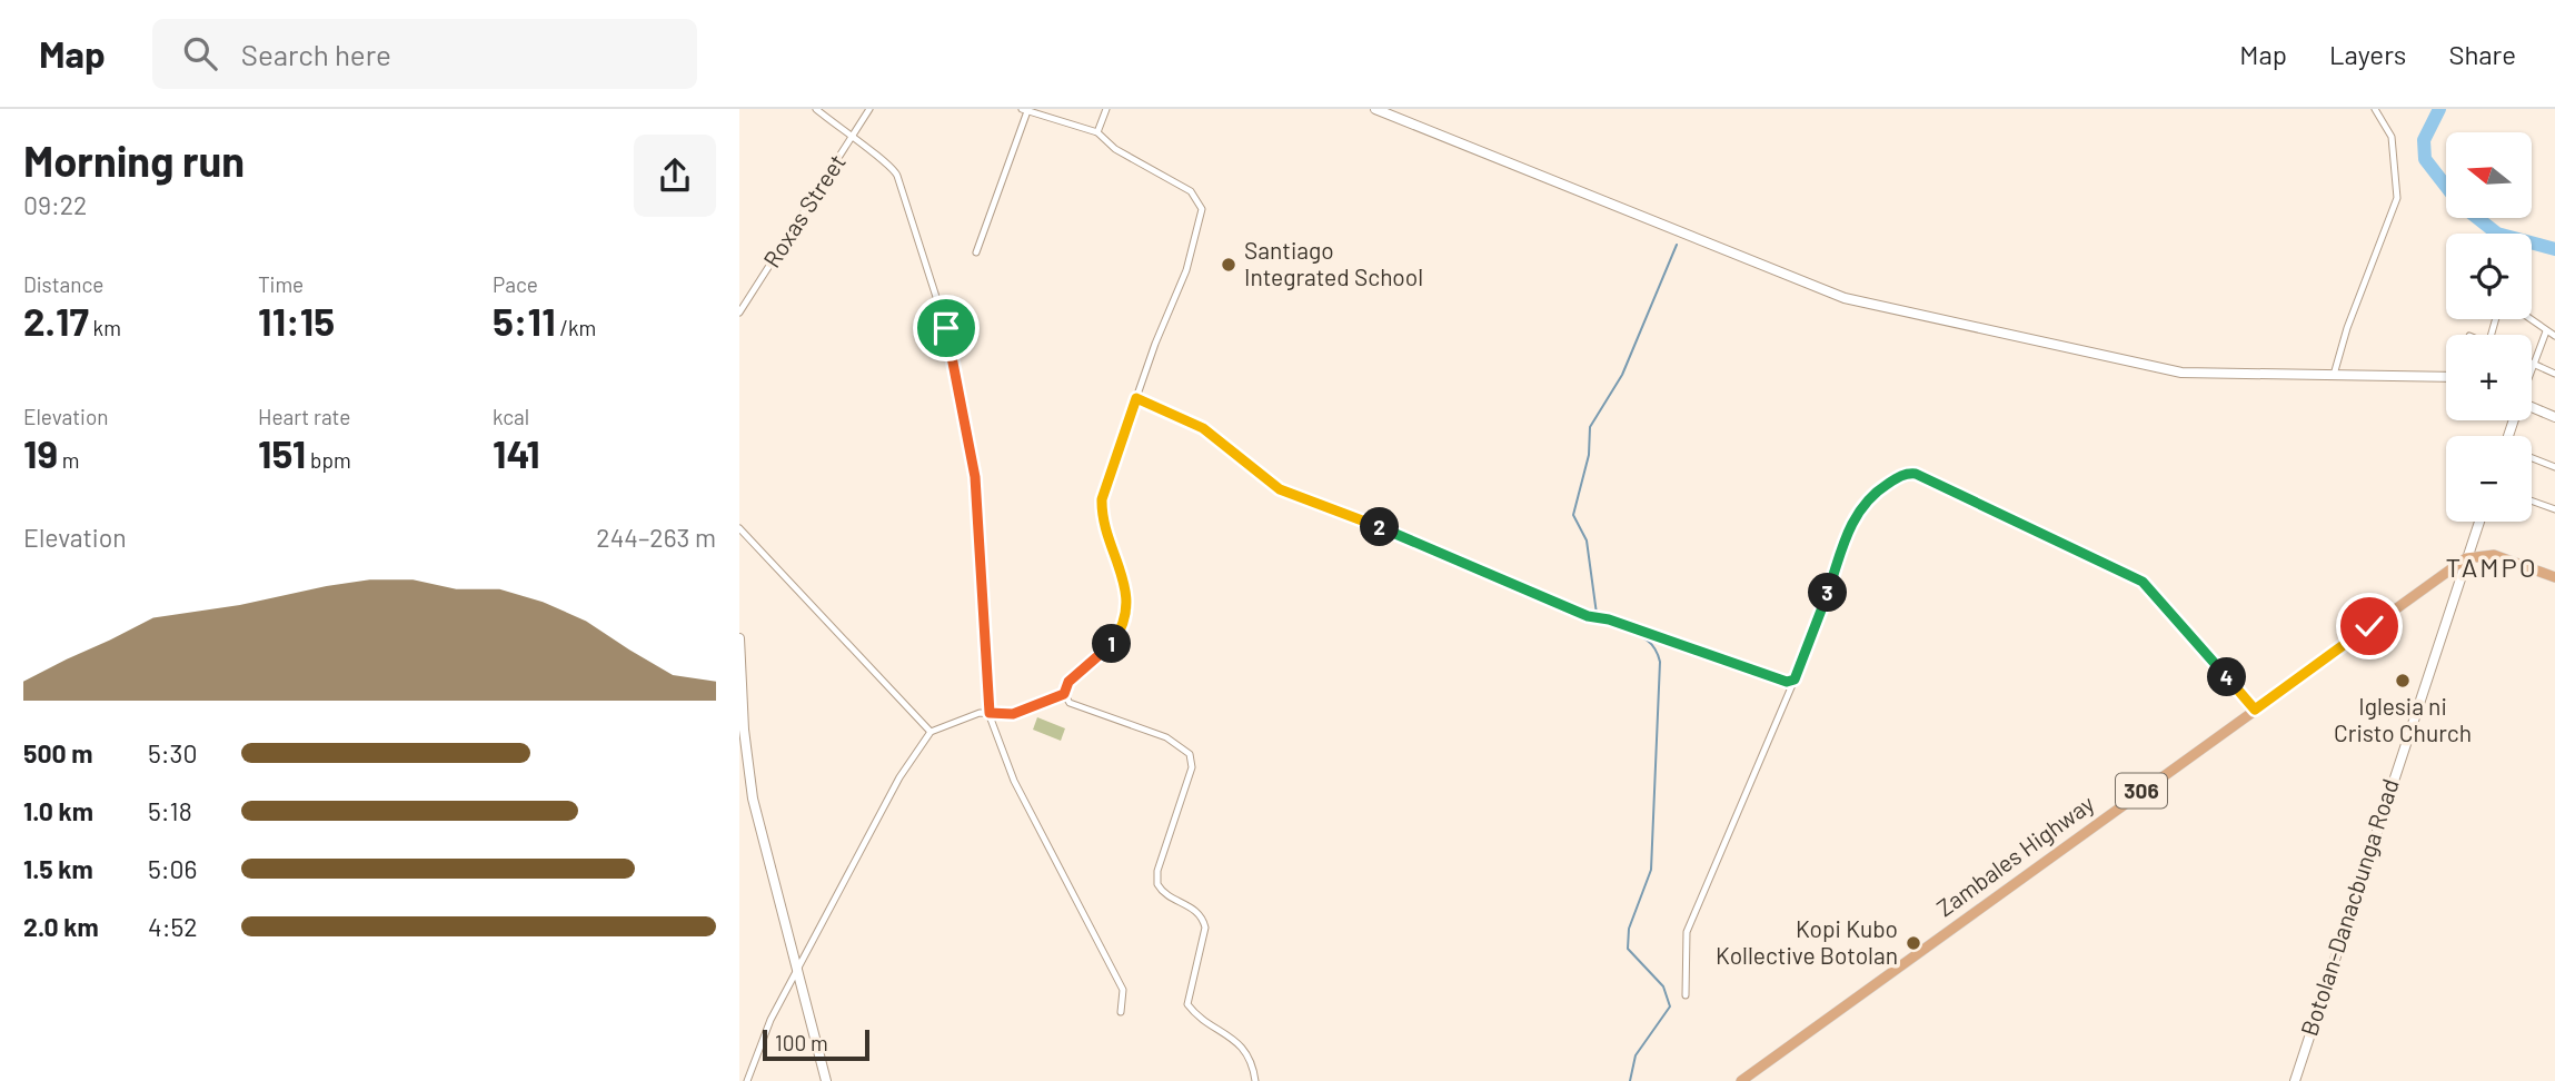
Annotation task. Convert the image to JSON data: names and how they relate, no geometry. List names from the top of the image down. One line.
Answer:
{"streets":{"main road":["306","Zambales Highway"],"street":["Roxas Street","Botolan-Danacbunga Road"]},"crossings":[["Zambales Highway","Botolan-Danacbunga Road"]],"districts":["TAMPO"],"places":["Santiago Integrated School","Iglesia ni Cristo Church","Kopi Kubo Kollective Botolan"],"scale_bar":"100 m","north":"left","page":{"header":"Map","search":"Search here","nav":["Map","Layers","Share"],"heading":["Morning run","09:22"],"map_buttons":["+","−"],"stats":[["Distance","2.17 km"],["Time","11:15"],["Pace","5:11 /km"],["Elevation","19 m"],["Heart rate","151 bpm"],["kcal","141"]],"chart":["Elevation","244–263 m"],"pins":["2","3","1","4"],"list":[{"name":"500 m","note":"5:30"},{"name":"1.0 km","note":"5:18"},{"name":"1.5 km","note":"5:06"},{"name":"2.0 km","note":"4:52"}],"scale":"100 m"}}
